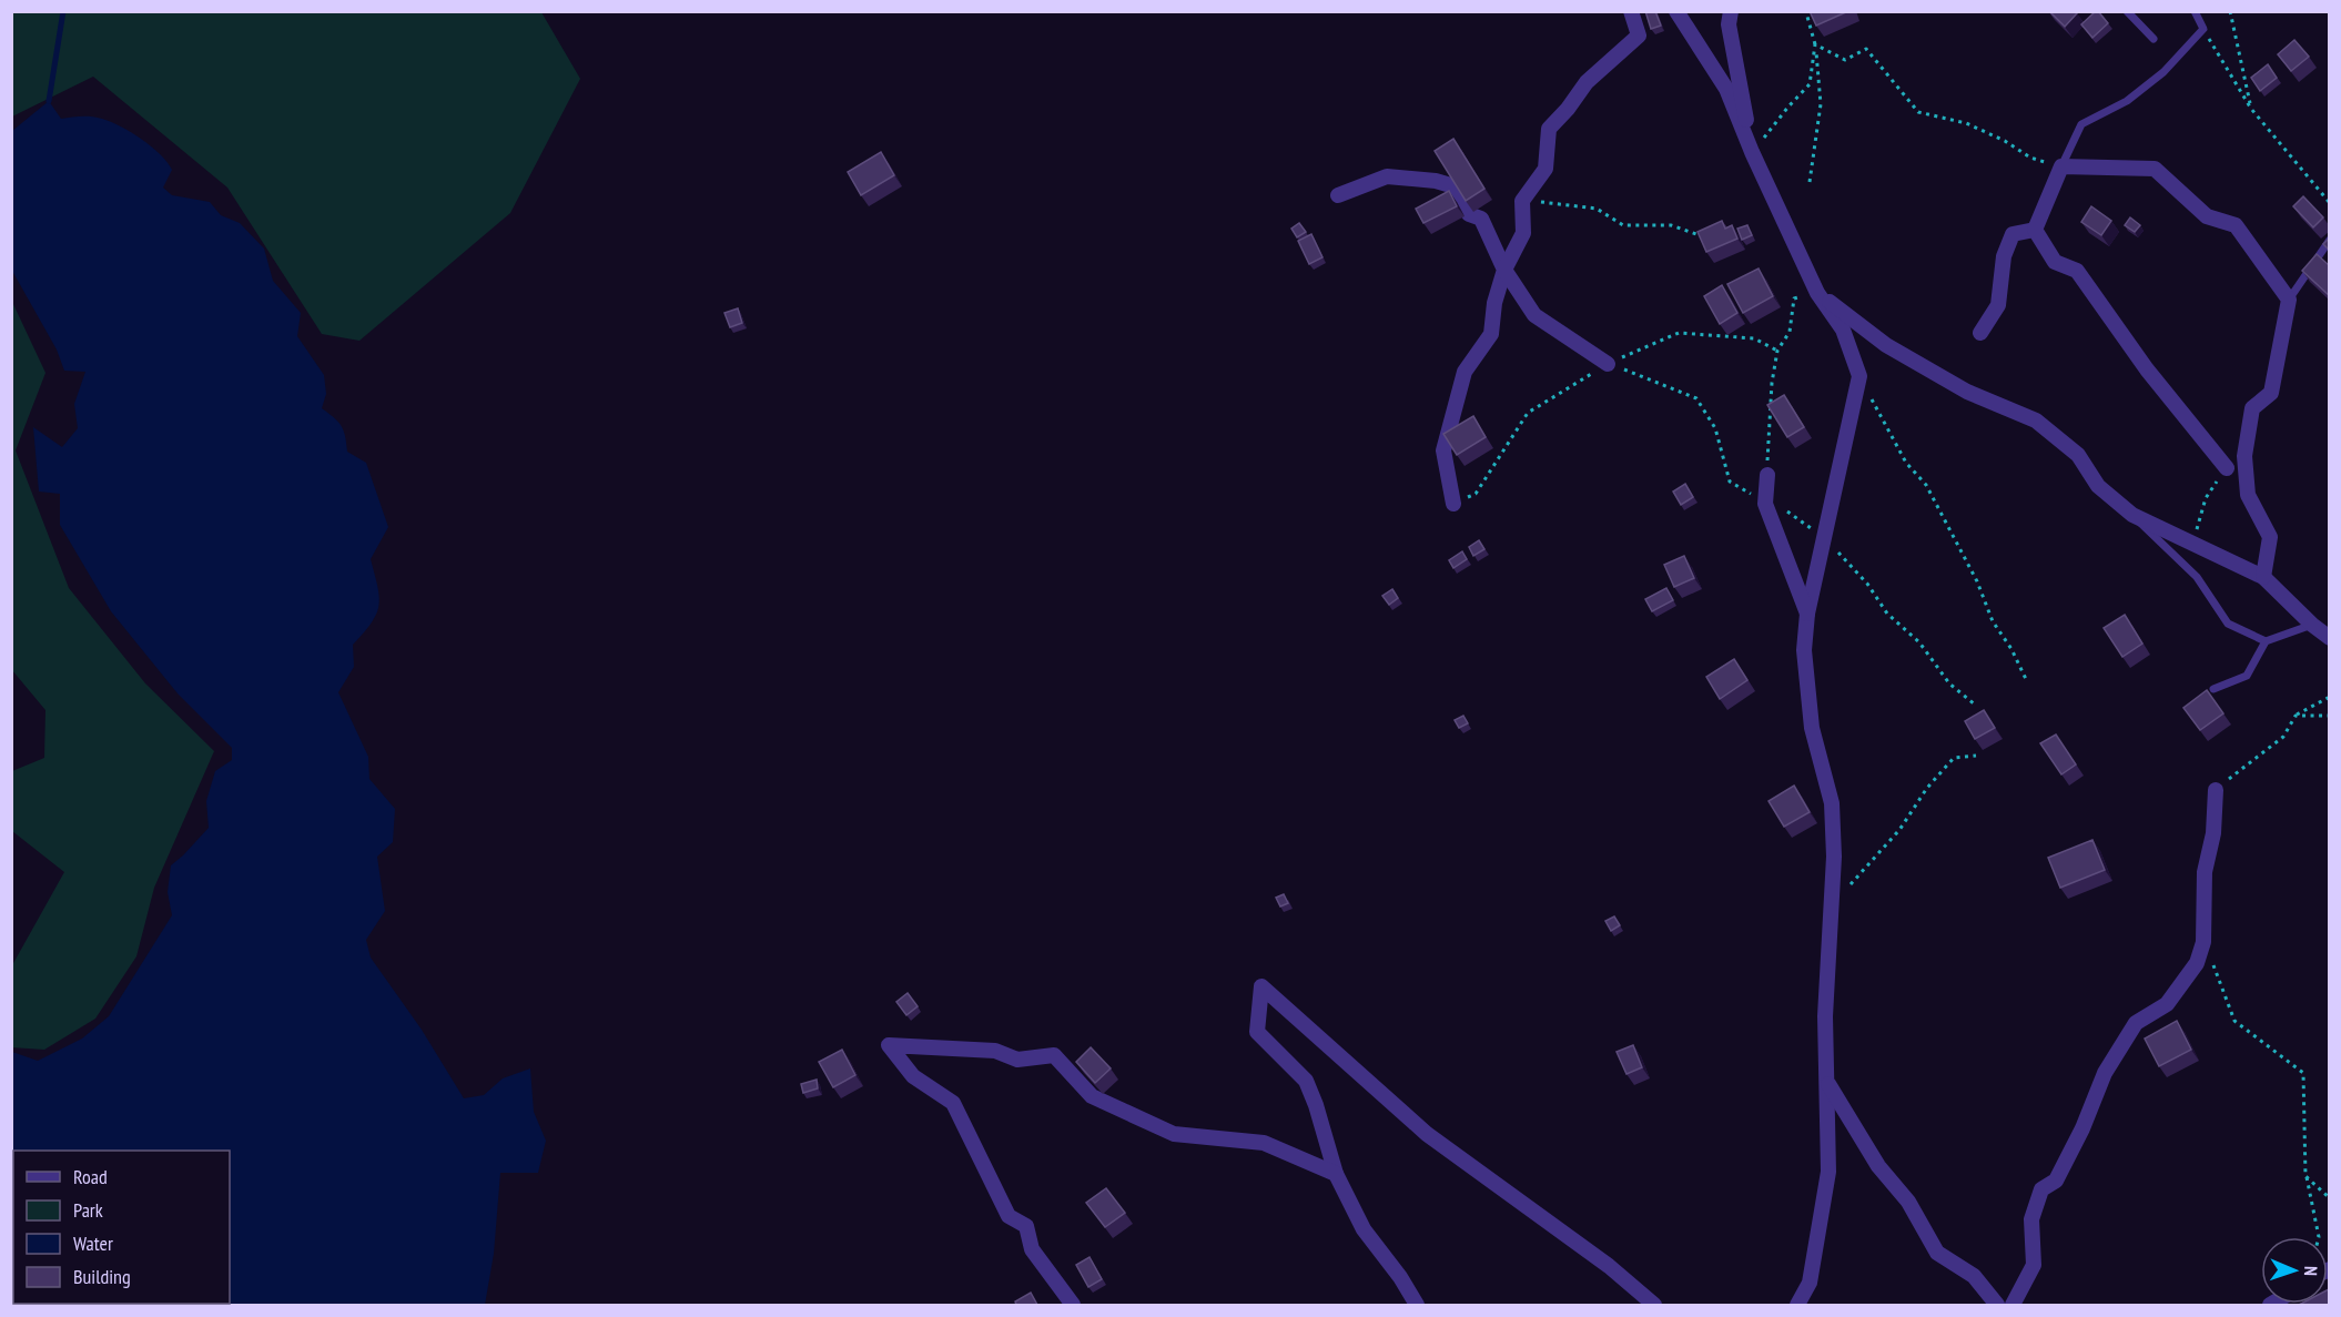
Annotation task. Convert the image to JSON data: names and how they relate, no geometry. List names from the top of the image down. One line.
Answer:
{"legend":["Road","Park","Water","Building"],"north":"right"}
